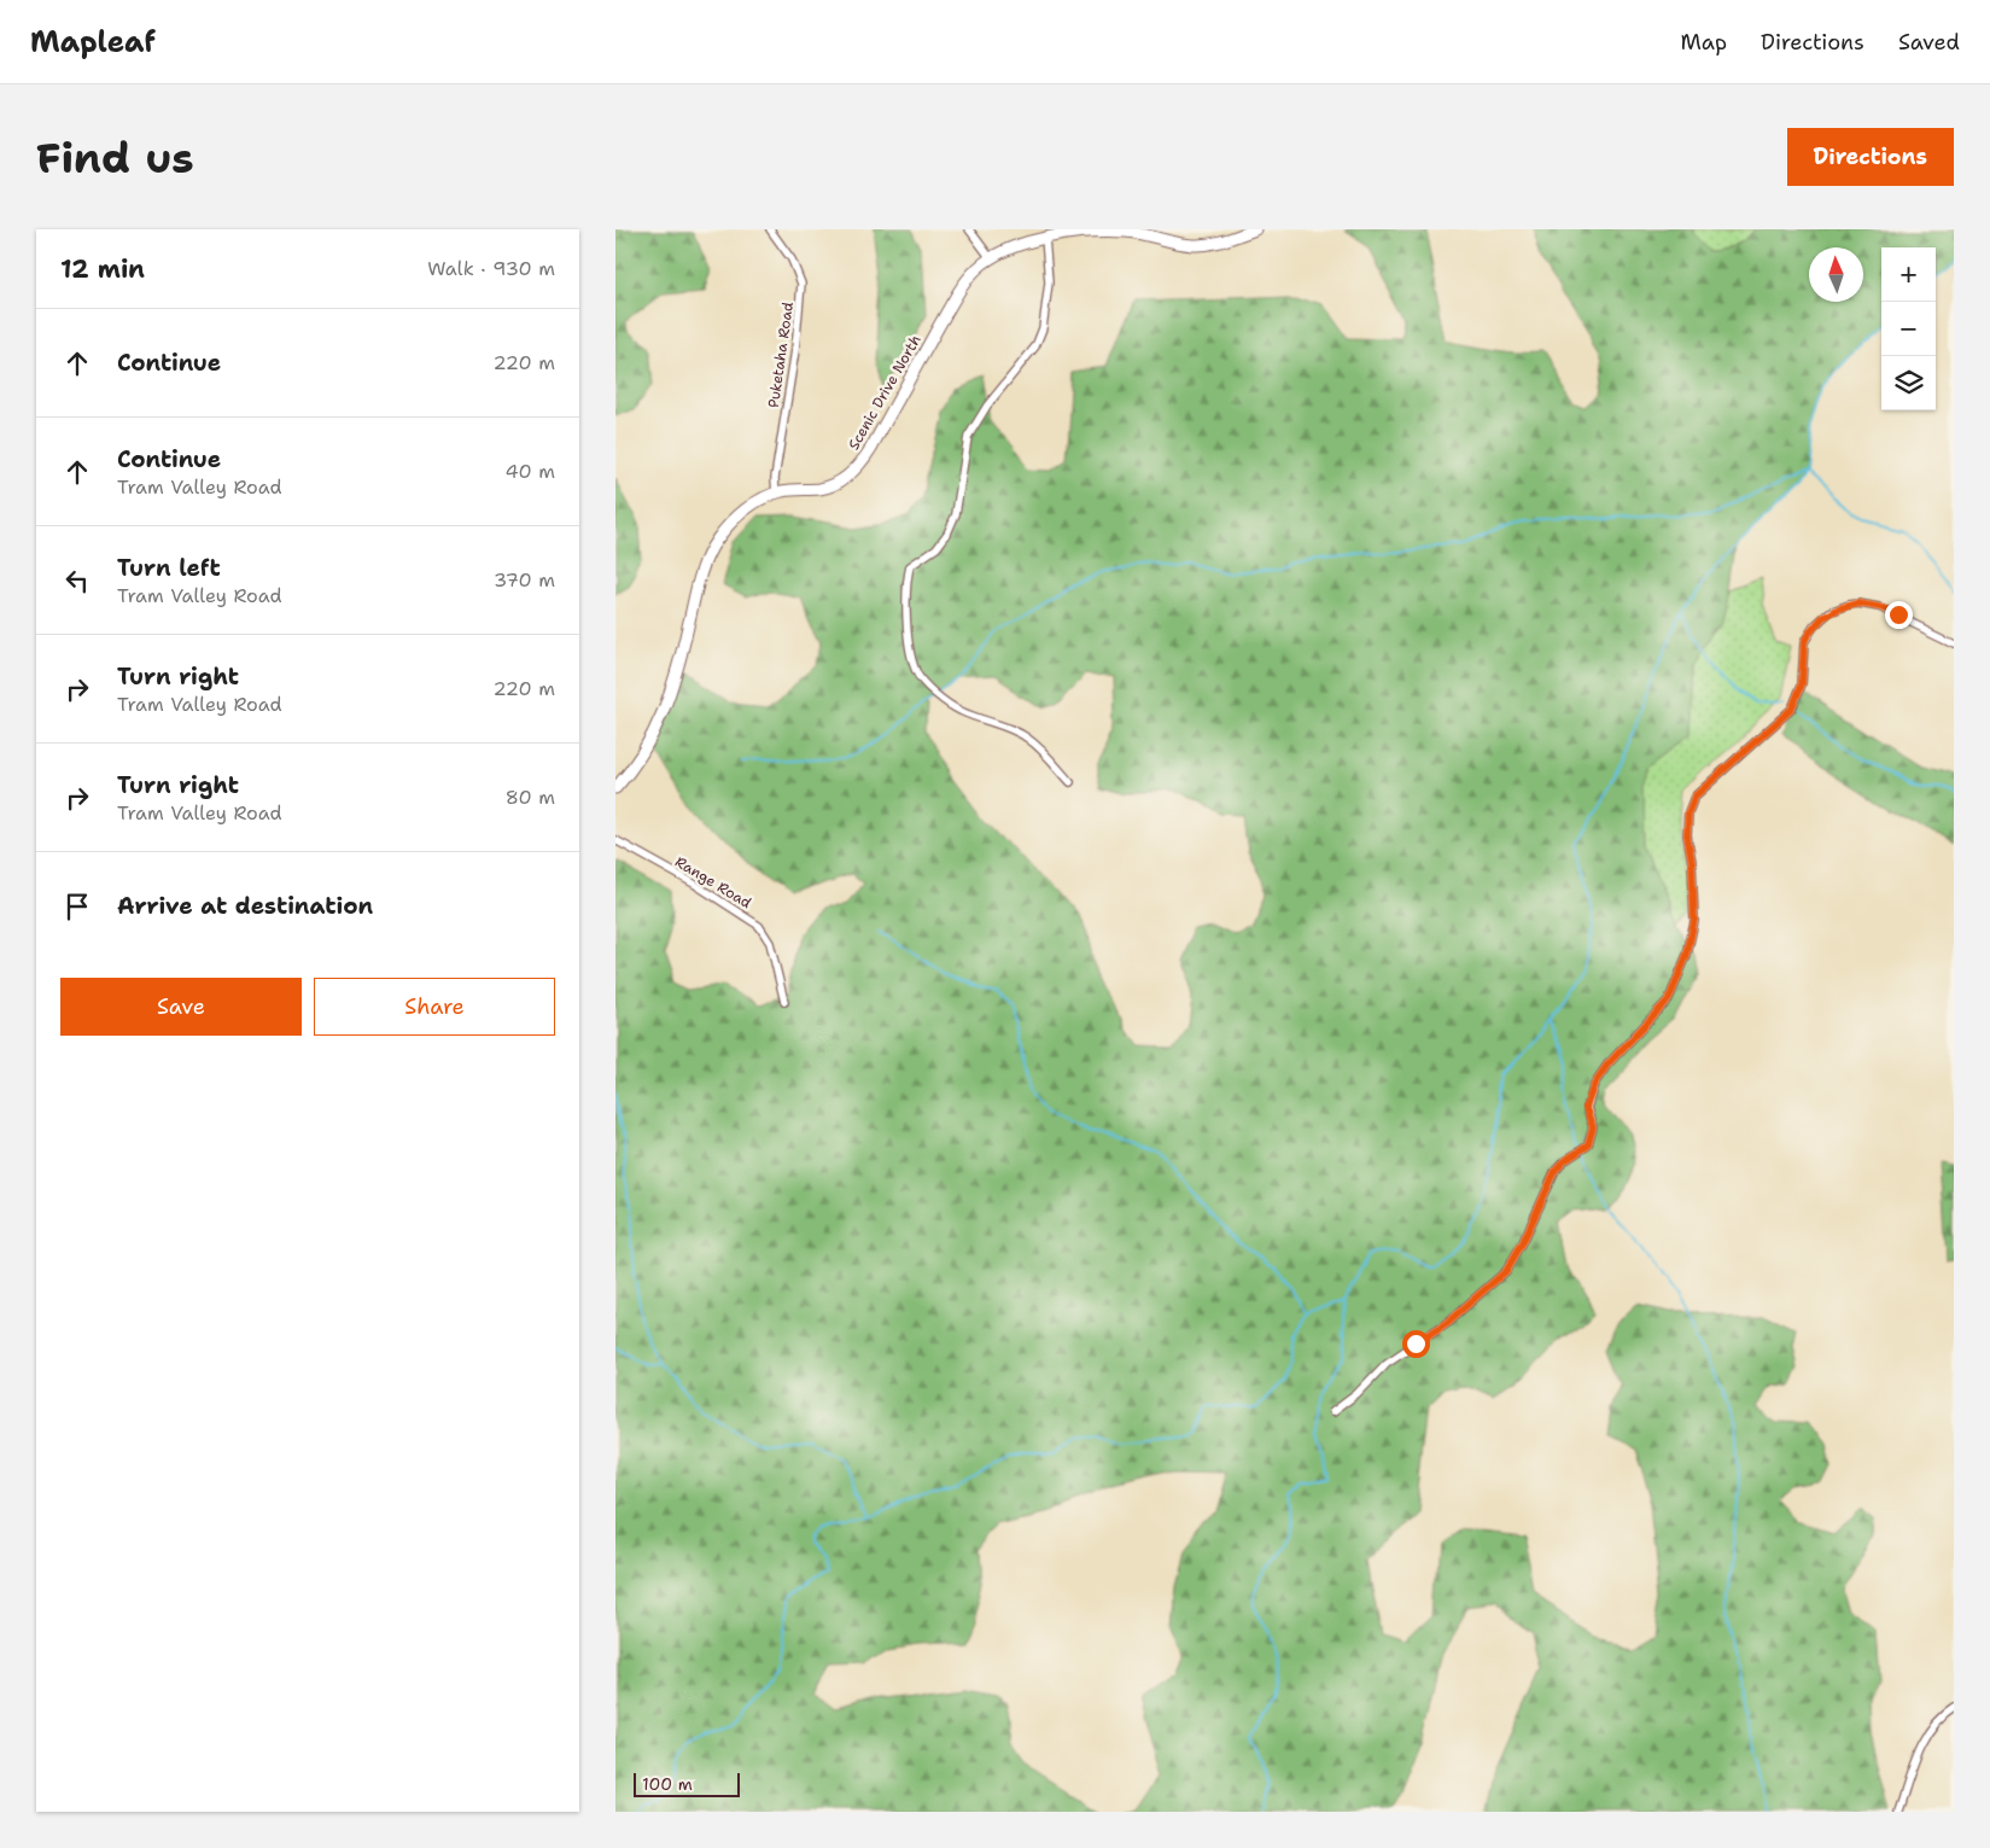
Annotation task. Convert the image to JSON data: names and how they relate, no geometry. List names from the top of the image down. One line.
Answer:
{"streets":{"main road":["Scenic Drive North"],"street":["Puketaha Road","Range Road"]},"crossings":[["Puketaha Road","Scenic Drive North"]],"scale_bar":"100 m","north":"top","page":{"header":"Mapleaf","nav":["Map","Directions","Saved"],"buttons":["Directions",["Save","Share"]],"title":"Find us","heading":["12 min","Walk · 930 m"],"map_buttons":["+","−"],"list":[["Continue","220 m"],["Continue","Tram Valley Road","40 m"],["Turn left","Tram Valley Road","370 m"],["Turn right","Tram Valley Road","220 m"],["Turn right","Tram Valley Road","80 m"],"Arrive at destination"],"scale":"100 m"}}
